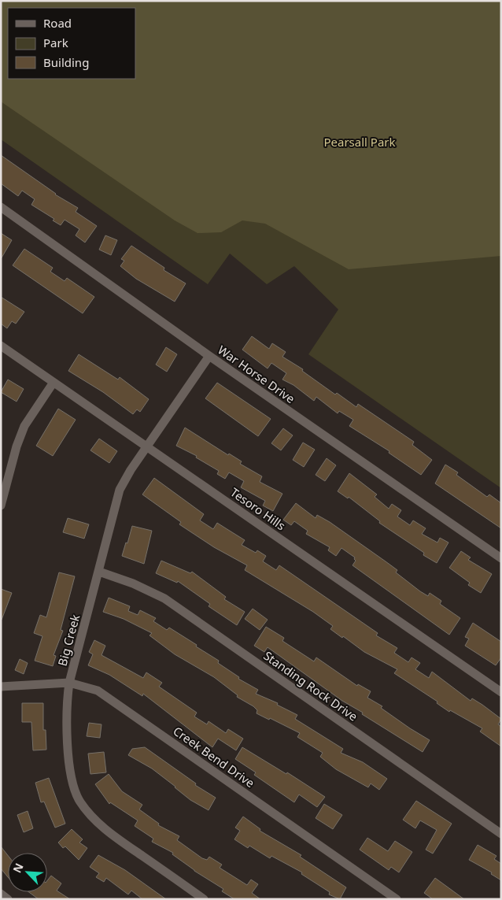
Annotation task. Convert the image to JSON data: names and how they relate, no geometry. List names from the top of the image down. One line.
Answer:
{"streets":{"street":["War Horse Drive","Tesoro Hills","Big Creek","Standing Rock Drive","Creek Bend Drive"]},"crossings":[["War Horse Drive","Big Creek"],["Tesoro Hills","Big Creek"],["Big Creek","Standing Rock Drive"],["Big Creek","Creek Bend Drive"]],"parks":["Pearsall Park"],"legend":["Road","Park","Building"],"north":"top left"}
